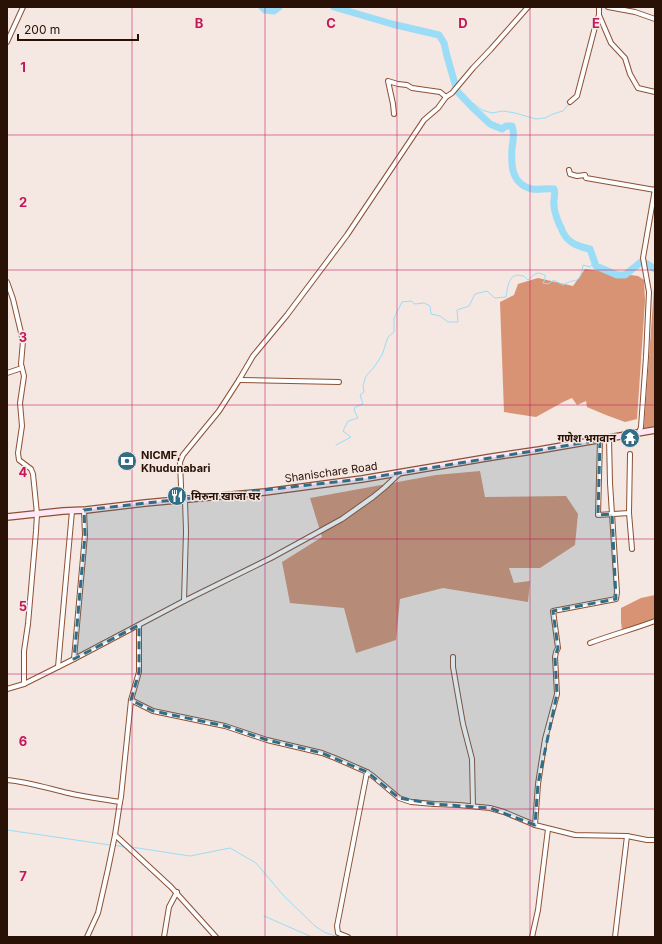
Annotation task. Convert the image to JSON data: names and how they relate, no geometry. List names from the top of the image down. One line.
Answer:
{"streets":{"street":["Shanischare Road"]},"places":{"temple":["गणेश भगवान"],"bank":["NICMF, Khudunabari"],"restaurant":["मिरुना खाजा घर"]},"scale_bar":"200 m","grid":{"columns":["B","C","D","E"],"rows":["1","2","3","4","5","6","7"]}}
